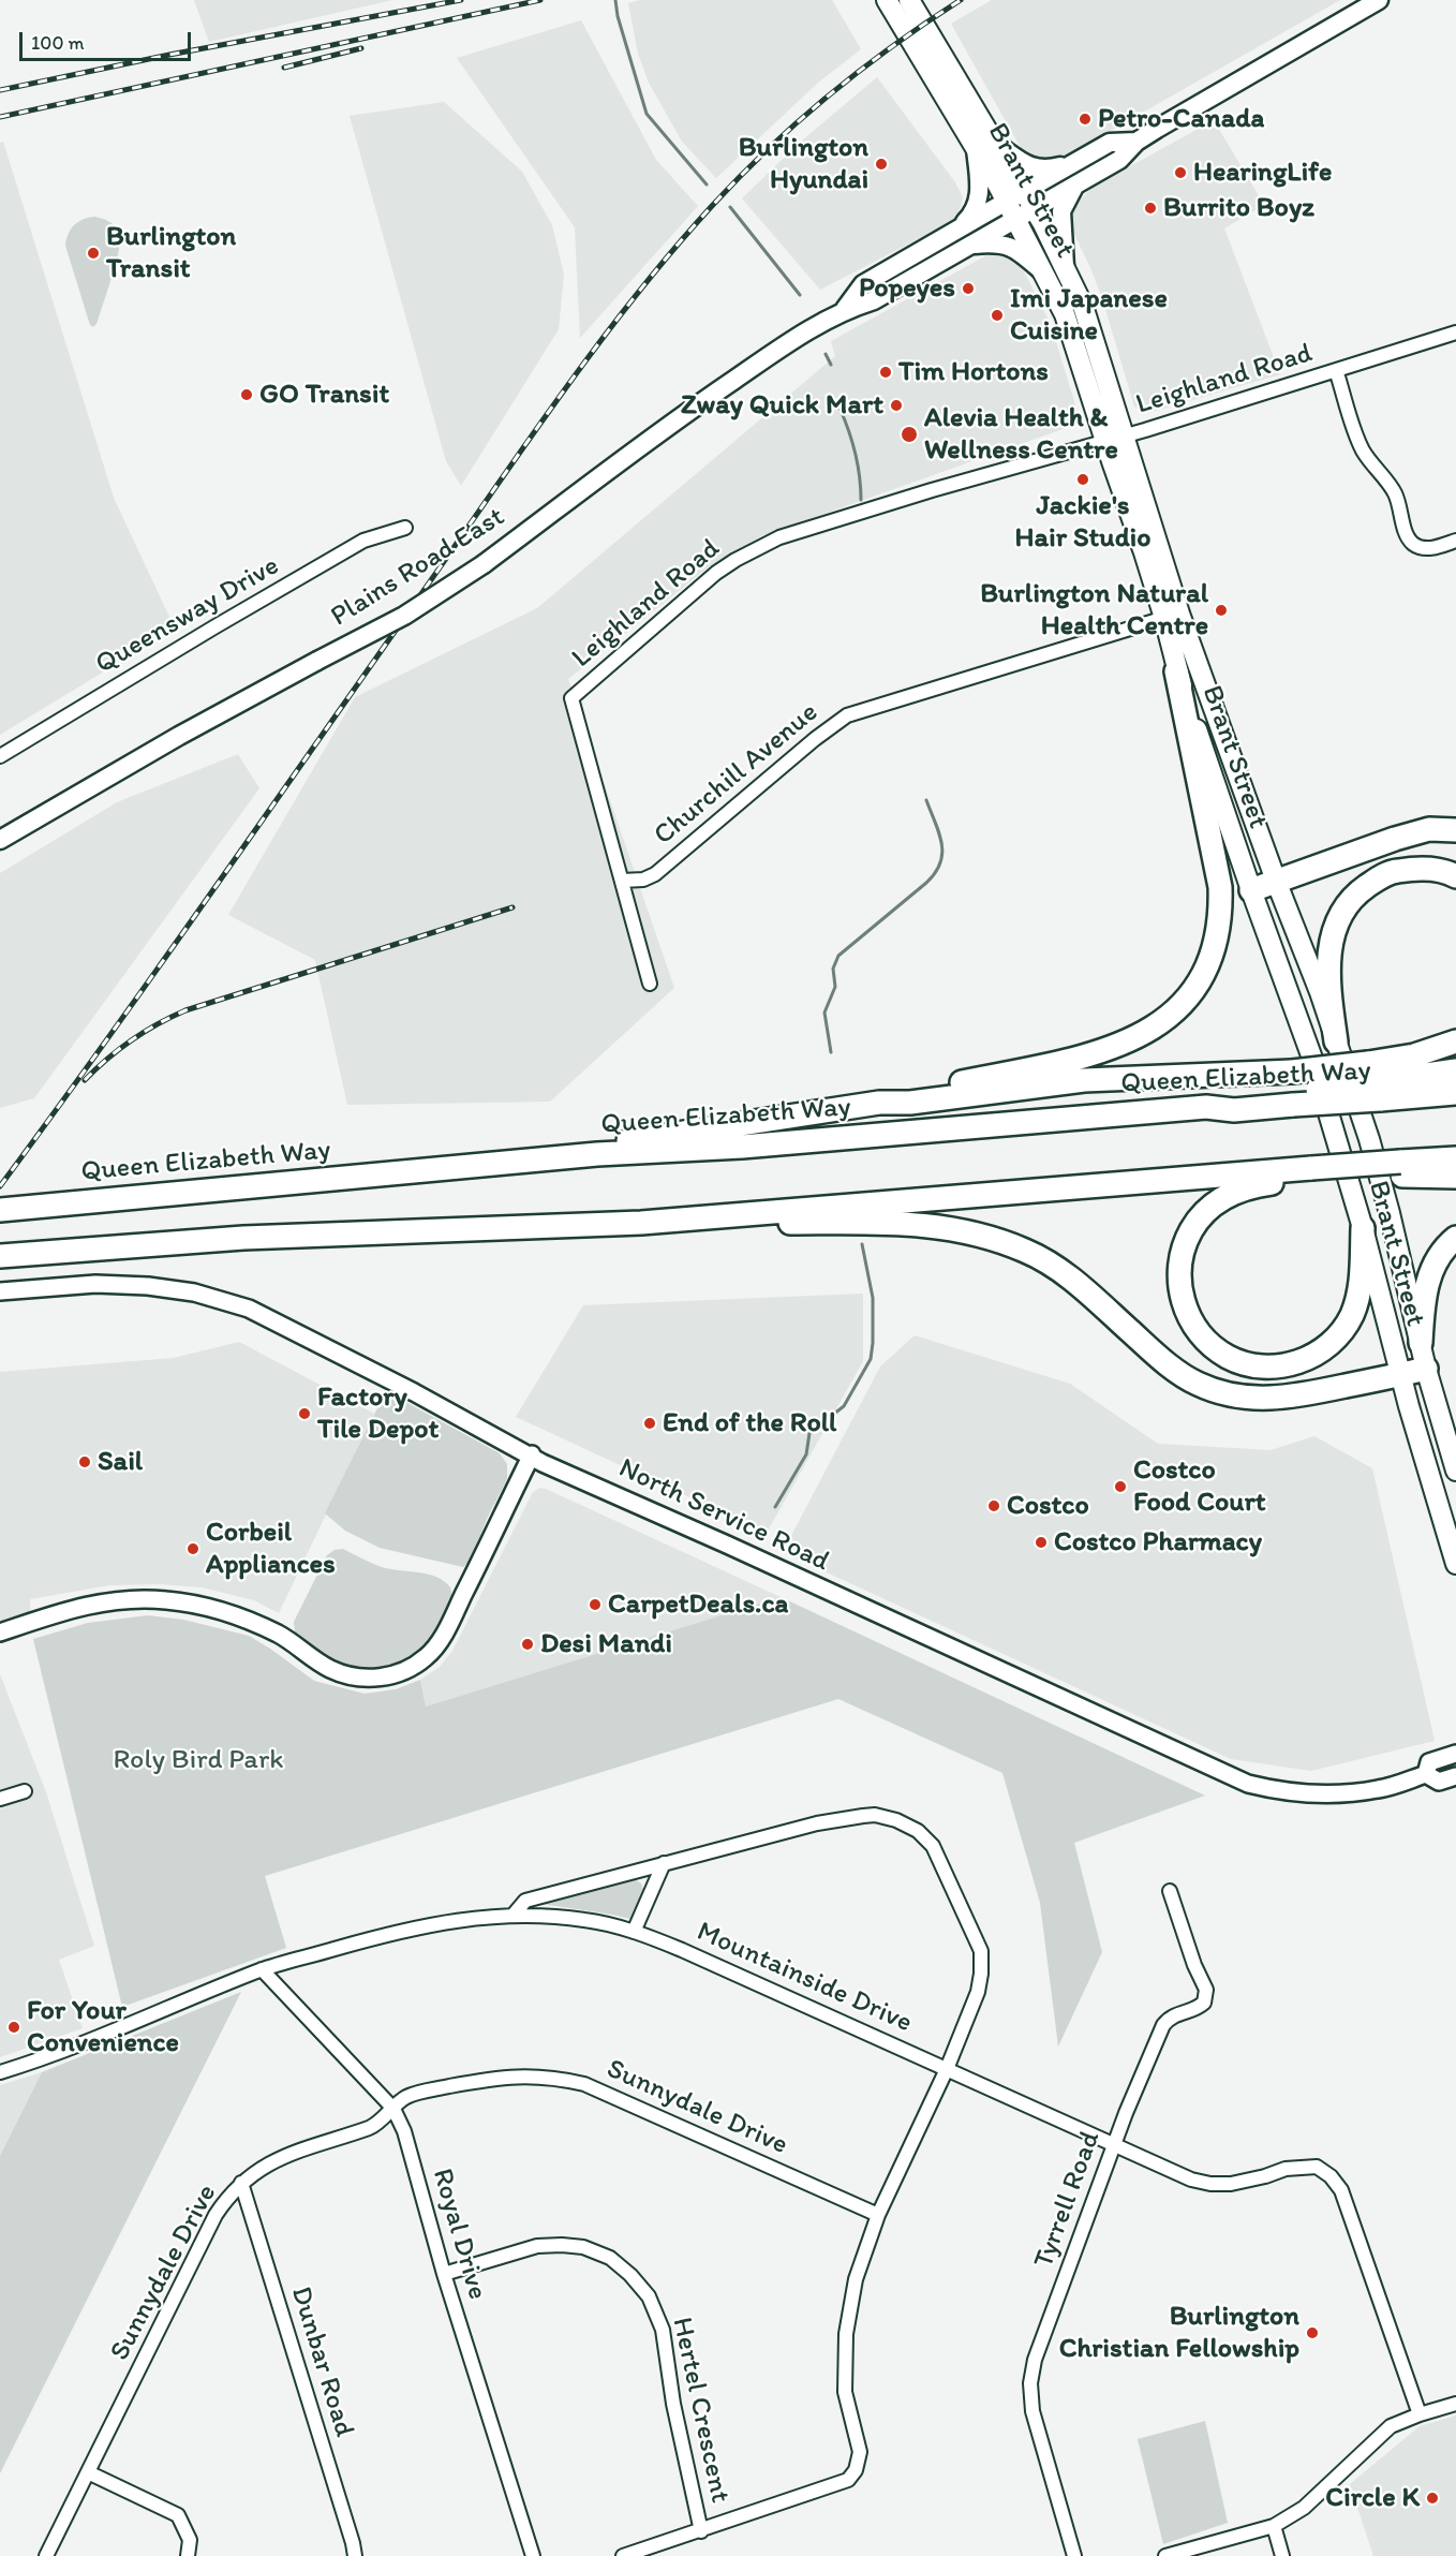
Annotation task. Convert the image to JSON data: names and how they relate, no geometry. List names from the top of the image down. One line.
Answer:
{"streets":{"highway":["Queen Elizabeth Way"],"main road":["Brant Street","Plains Road East"],"street":["Leighland Road","Queensway Drive","Churchill Avenue","North Service Road","Mountainside Drive","Sunnydale Drive","Tyrrell Road","Royal Drive","Dunbar Road","Hertel Crescent"]},"crossings":[["Brant Street","Leighland Road"],["Brant Street","Plains Road East"],["Brant Street","Churchill Avenue"],["Leighland Road","Churchill Avenue"],["Mountainside Drive","Tyrrell Road"],["Mountainside Drive","Royal Drive"],["Sunnydale Drive","Royal Drive"],["Sunnydale Drive","Dunbar Road"],["Royal Drive","Hertel Crescent"]],"parks":["Roly Bird Park"],"places":["Petro-Canada","Burlington Hyundai","HearingLife","Burrito Boyz","Burlington Transit","Popeyes","Imi Japanese Cuisine","Tim Hortons","GO Transit","Zway Quick Mart","Alevia Health & Wellness Centre","Jackie's Hair Studio","Burlington Natural Health Centre","Factory Tile Depot","End of the Roll","Sail","Costco Food Court","Costco","Costco Pharmacy","Corbeil Appliances","CarpetDeals.ca","Desi Mandi","For Your Convenience","Burlington Christian Fellowship","Circle K"],"scale_bar":"100 m"}
